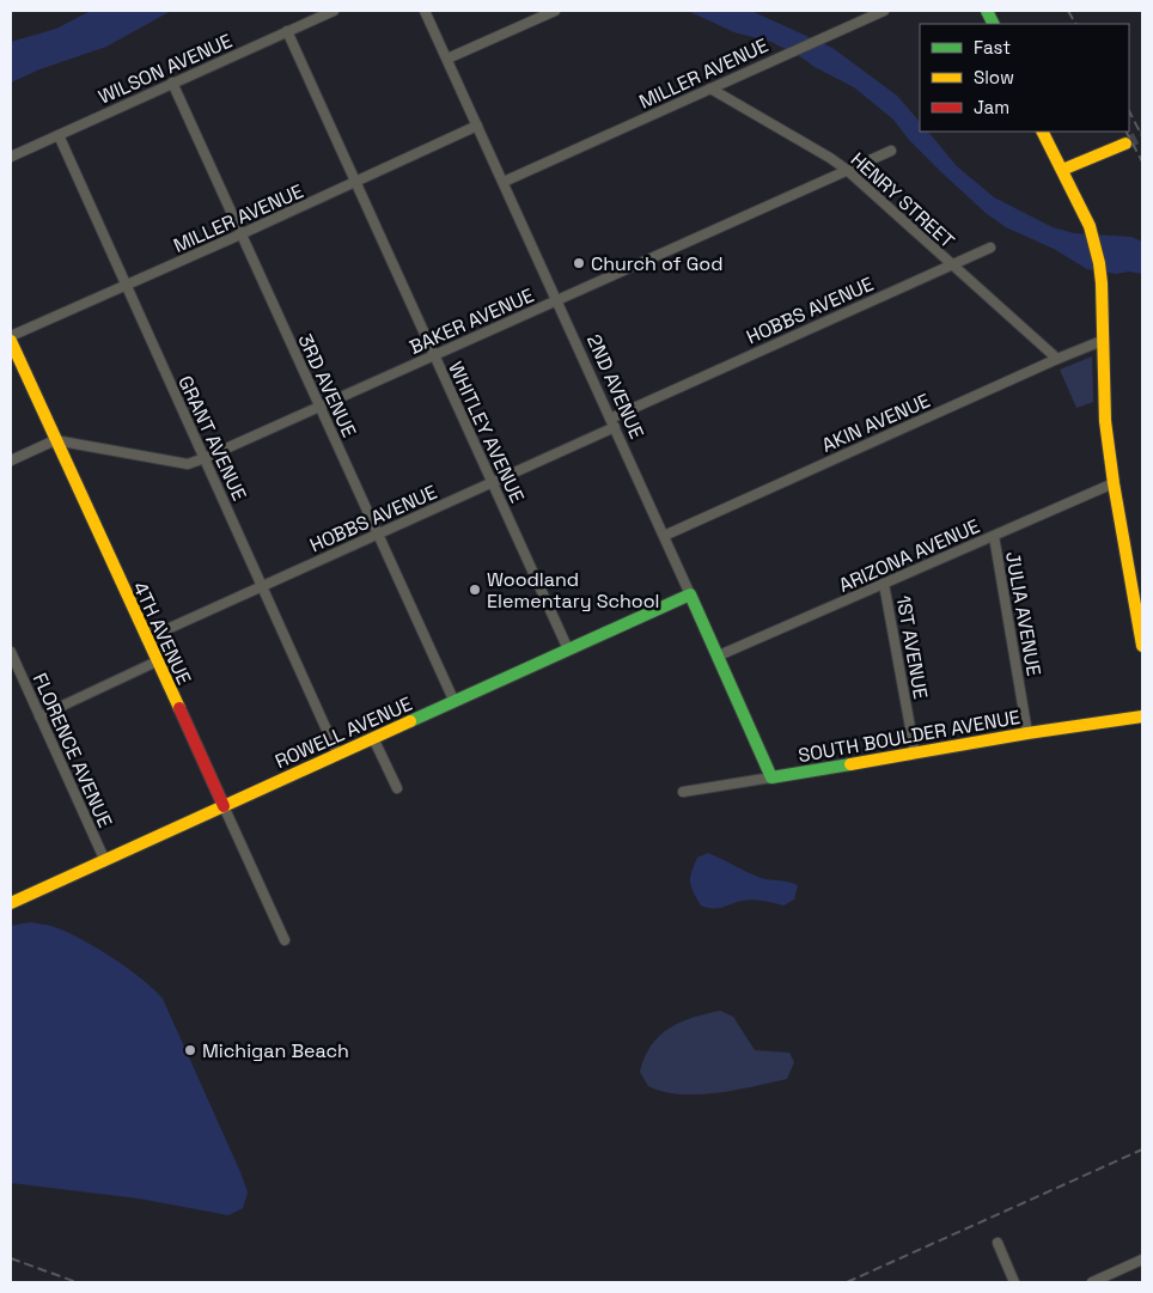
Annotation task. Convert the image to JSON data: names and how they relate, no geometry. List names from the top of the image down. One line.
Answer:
{"streets":{"street":["WILSON AVENUE","MILLER AVENUE","HENRY STREET","HOBBS AVENUE","BAKER AVENUE","3RD AVENUE","2ND AVENUE","AKIN AVENUE","WHITLEY AVENUE","GRANT AVENUE","ARIZONA AVENUE","JULIA AVENUE","4TH AVENUE","1ST AVENUE","ROWELL AVENUE","SOUTH BOULDER AVENUE","FLORENCE AVENUE"]},"crossings":[["WILSON AVENUE","3RD AVENUE"],["WILSON AVENUE","WHITLEY AVENUE"],["WILSON AVENUE","GRANT AVENUE"],["MILLER AVENUE","HENRY STREET"],["MILLER AVENUE","3RD AVENUE"],["MILLER AVENUE","2ND AVENUE"],["MILLER AVENUE","WHITLEY AVENUE"],["MILLER AVENUE","GRANT AVENUE"],["MILLER AVENUE","4TH AVENUE"],["HENRY STREET","HOBBS AVENUE"],["HENRY STREET","BAKER AVENUE"],["HENRY STREET","AKIN AVENUE"],["HOBBS AVENUE","3RD AVENUE"],["HOBBS AVENUE","2ND AVENUE"],["HOBBS AVENUE","WHITLEY AVENUE"],["HOBBS AVENUE","GRANT AVENUE"],["HOBBS AVENUE","4TH AVENUE"],["BAKER AVENUE","3RD AVENUE"],["BAKER AVENUE","2ND AVENUE"],["BAKER AVENUE","WHITLEY AVENUE"],["BAKER AVENUE","GRANT AVENUE"],["BAKER AVENUE","4TH AVENUE"],["3RD AVENUE","ROWELL AVENUE"],["2ND AVENUE","AKIN AVENUE"],["2ND AVENUE","ARIZONA AVENUE"],["2ND AVENUE","ROWELL AVENUE"],["2ND AVENUE","SOUTH BOULDER AVENUE"],["WHITLEY AVENUE","ROWELL AVENUE"],["GRANT AVENUE","ROWELL AVENUE"],["ARIZONA AVENUE","JULIA AVENUE"],["ARIZONA AVENUE","1ST AVENUE"],["JULIA AVENUE","SOUTH BOULDER AVENUE"],["4TH AVENUE","ROWELL AVENUE"],["1ST AVENUE","SOUTH BOULDER AVENUE"],["ROWELL AVENUE","FLORENCE AVENUE"]],"places":["Church of God","Woodland Elementary School","Michigan Beach"],"legend":["Fast","Slow","Jam"]}
